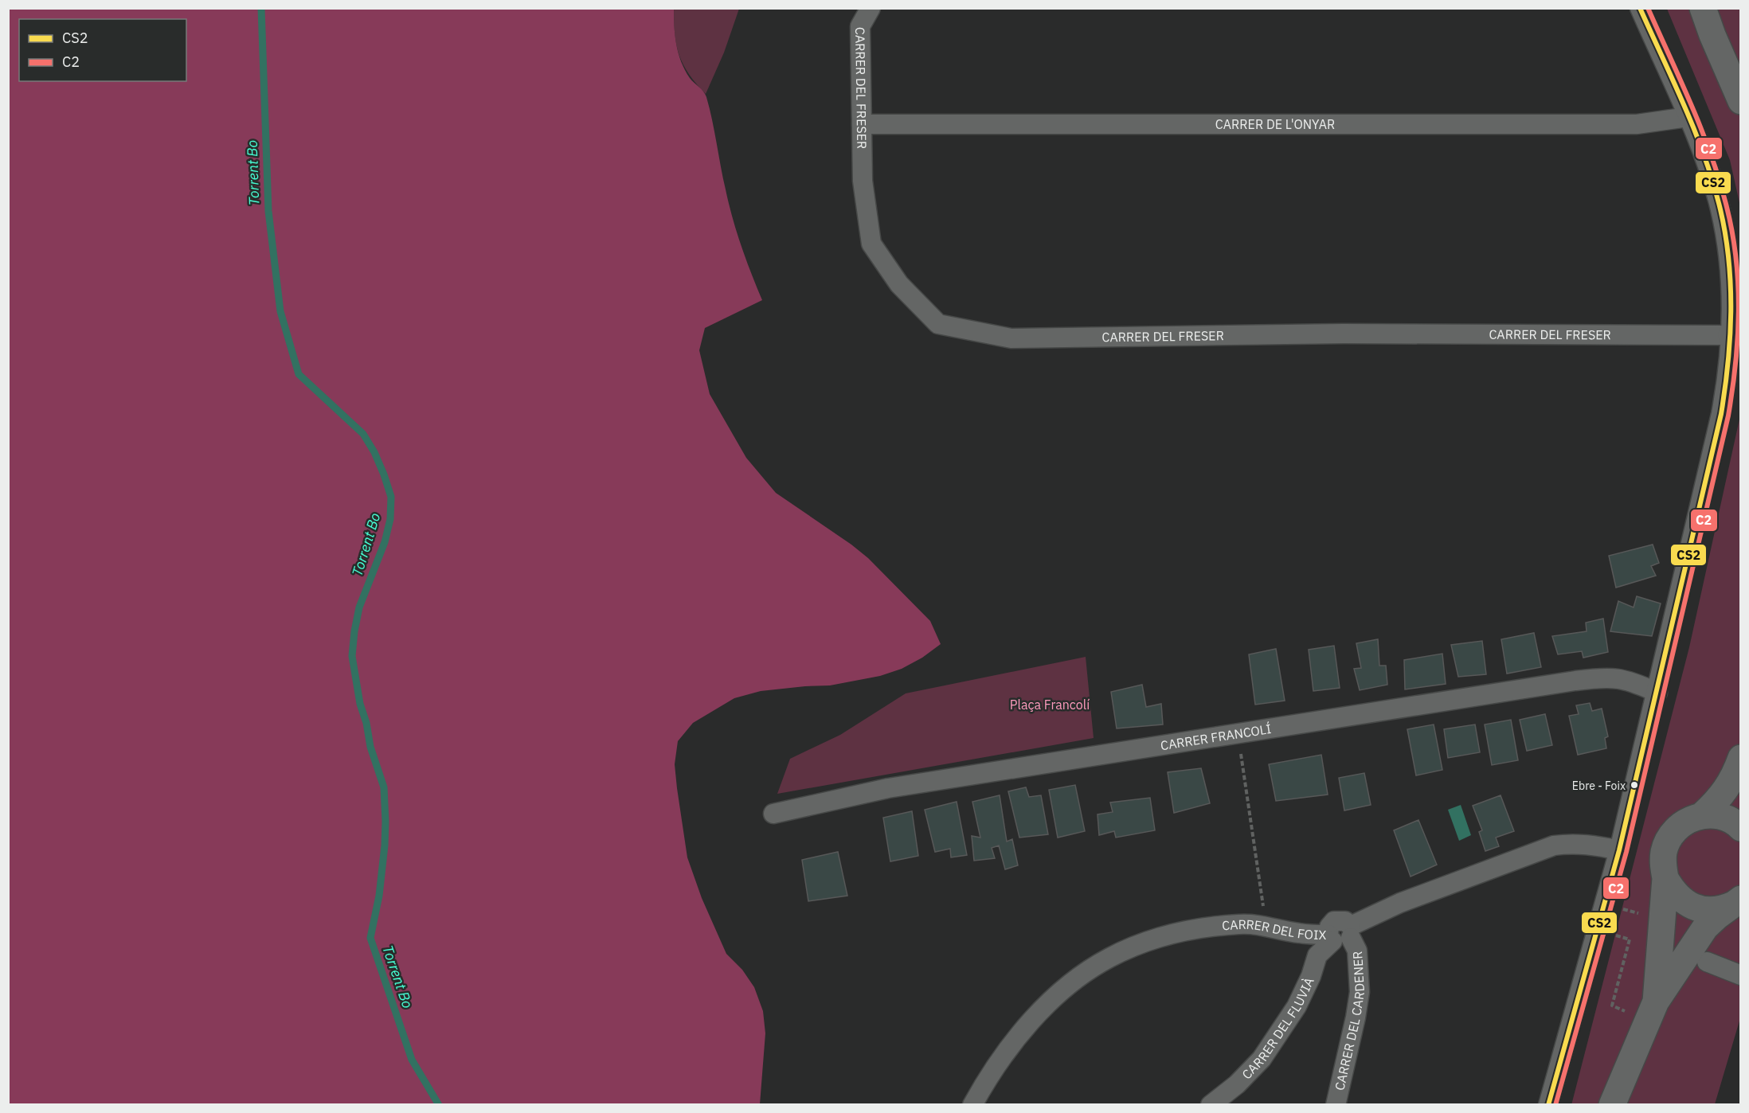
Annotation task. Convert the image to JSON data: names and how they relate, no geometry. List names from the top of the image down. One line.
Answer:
{"streets":{"street":["CARRER DEL FRESER","CARRER DE L'ONYAR","CARRER FRANCOLÍ","CARRER DEL FOIX","CARRER DEL CARDENER","CARRER DEL FLUVIÀ"]},"crossings":[["CARRER DEL FRESER","CARRER DE L'ONYAR"],["CARRER DEL FOIX","CARRER DEL CARDENER"],["CARRER DEL FOIX","CARRER DEL FLUVIÀ"],["CARRER DEL CARDENER","CARRER DEL FLUVIÀ"]],"water":["Torrent Bo"],"parks":["Plaça Francolí"],"places":["Ebre - Foix"],"lines":["transit line CS2","transit line C2"],"legend":["CS2","C2"]}
